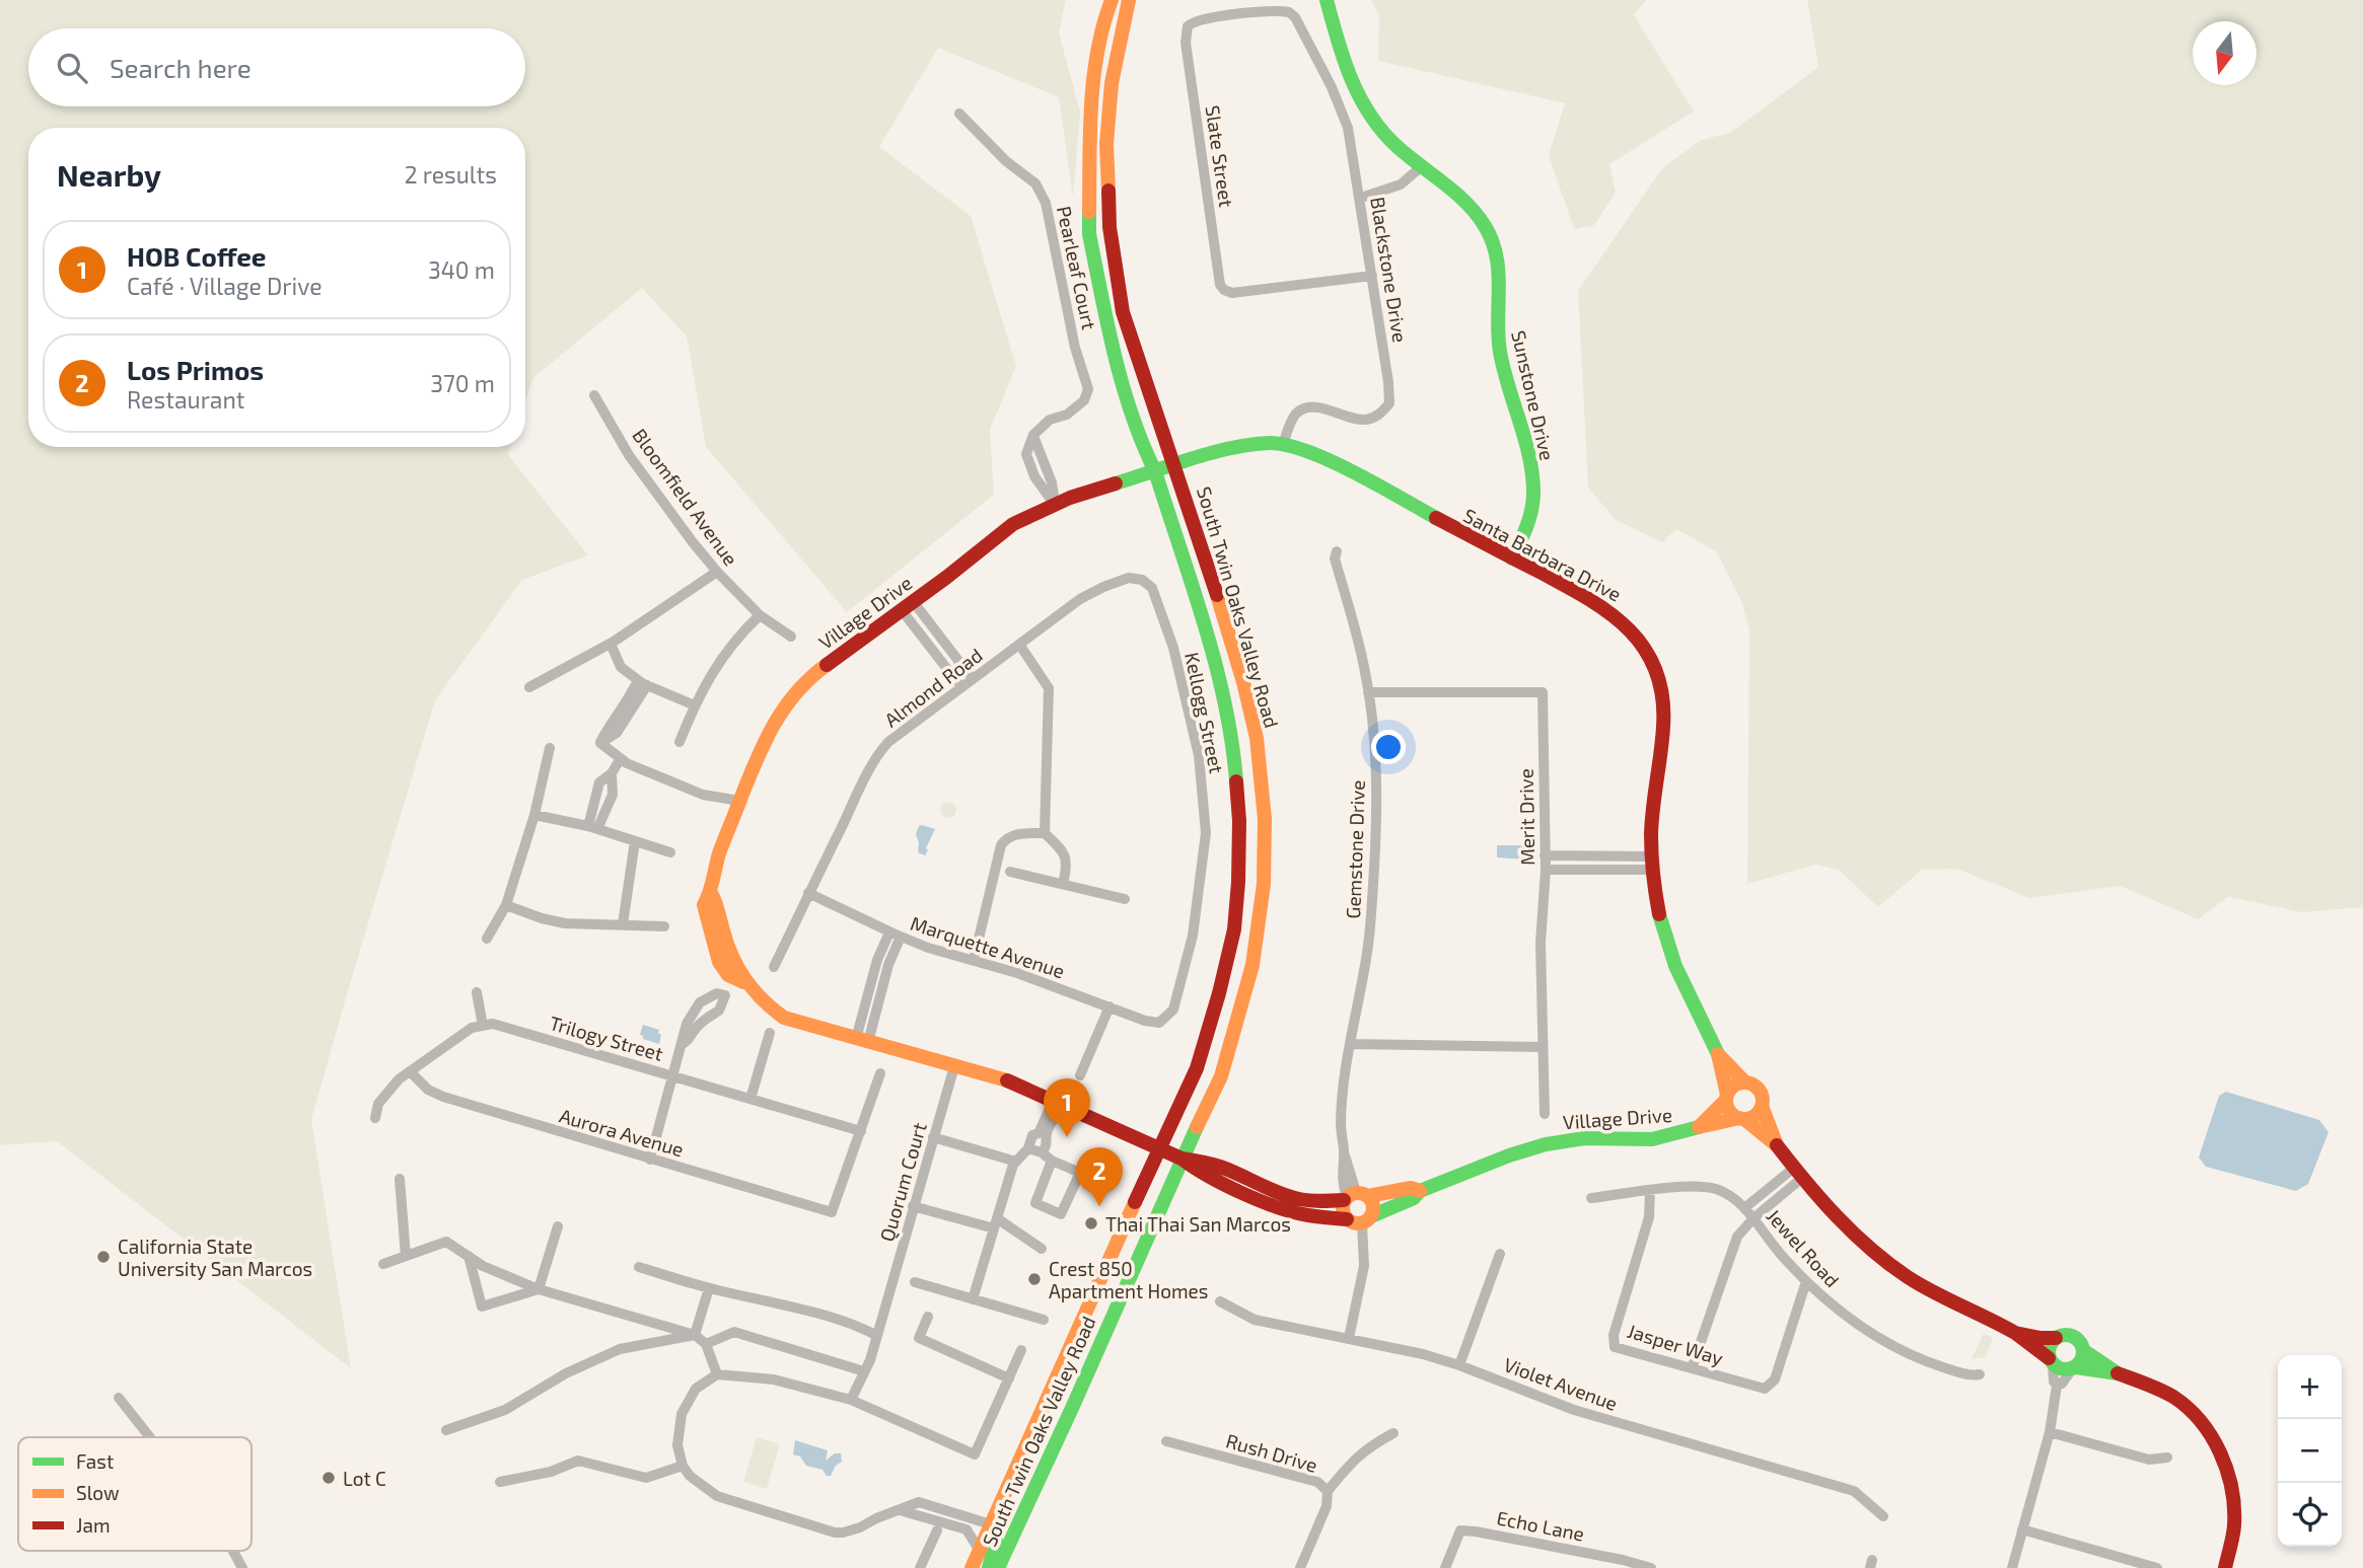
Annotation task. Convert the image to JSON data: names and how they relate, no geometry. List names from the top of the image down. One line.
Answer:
{"streets":{"street":["Slate Street","Pearleaf Court","Blackstone Drive","Sunstone Drive","Bloomfield Avenue","Santa Barbara Drive","South Twin Oaks Valley Road","Village Drive","Almond Road","Kellogg Street","Merit Drive","Gemstone Drive","Marquette Avenue","Trilogy Street","Aurora Avenue","Quorum Court","Jewel Road","Jasper Way","Violet Avenue","Rush Drive","Echo Lane"]},"crossings":[["Slate Street","Blackstone Drive"],["Blackstone Drive","Santa Barbara Drive"],["Sunstone Drive","Santa Barbara Drive"],["Santa Barbara Drive","South Twin Oaks Valley Road"],["Santa Barbara Drive","Village Drive"],["South Twin Oaks Valley Road","Village Drive"],["Village Drive","Gemstone Drive"],["Village Drive","Quorum Court"],["Almond Road","Kellogg Street"],["Almond Road","Marquette Avenue"],["Kellogg Street","Marquette Avenue"],["Merit Drive","Gemstone Drive"],["Trilogy Street","Aurora Avenue"],["Jewel Road","Jasper Way"]],"places":["Thai Thai San Marcos","California State University San Marcos","Crest 850 Apartment Homes","Lot C"],"legend":["Fast","Slow","Jam"],"north":"bottom","page":{"search":"Search here","heading":["Nearby","2 results"],"list":[{"mark":"1","name":"HOB Coffee","note":"Café · Village Drive","value":"340 m"},{"mark":"2","name":"Los Primos","note":"Restaurant","value":"370 m"}],"pins":["1","2"],"map_buttons":["+","−"]}}
